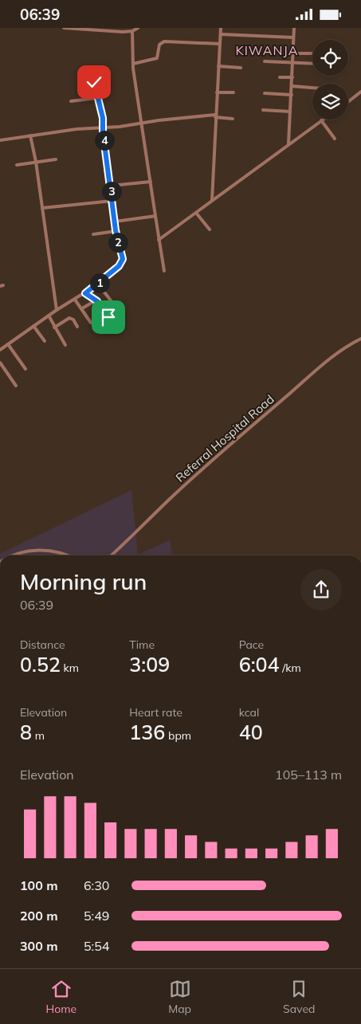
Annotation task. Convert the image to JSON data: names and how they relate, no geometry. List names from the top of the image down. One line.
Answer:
{"streets":{"street":["Referral Hospital Road"]},"districts":["KIWANJA"],"page":{"status":"06:39","pins":["4","3","2","1"],"heading":["Morning run","06:39"],"stats":[["Distance","0.52 km"],["Time","3:09"],["Pace","6:04 /km"],["Elevation","8 m"],["Heart rate","136 bpm"],["kcal","40"]],"chart":["Elevation","105–113 m"],"list":[{"name":"100 m","note":"6:30"},{"name":"200 m","note":"5:49"},{"name":"300 m","note":"5:54"}],"tabs":["Home","Map","Saved"]}}
